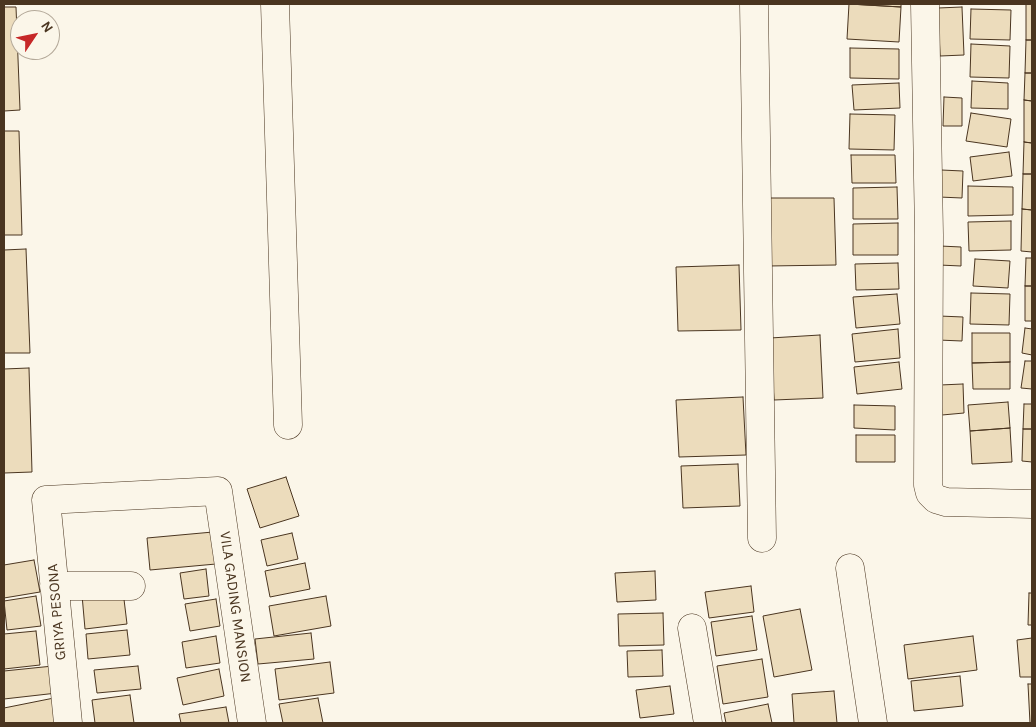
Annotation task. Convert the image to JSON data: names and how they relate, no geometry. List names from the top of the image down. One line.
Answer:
{"streets":{"street":["VILA GADING MANSION","GRIYA PESONA"]},"crossings":[["VILA GADING MANSION","GRIYA PESONA"]],"north":"top right"}
